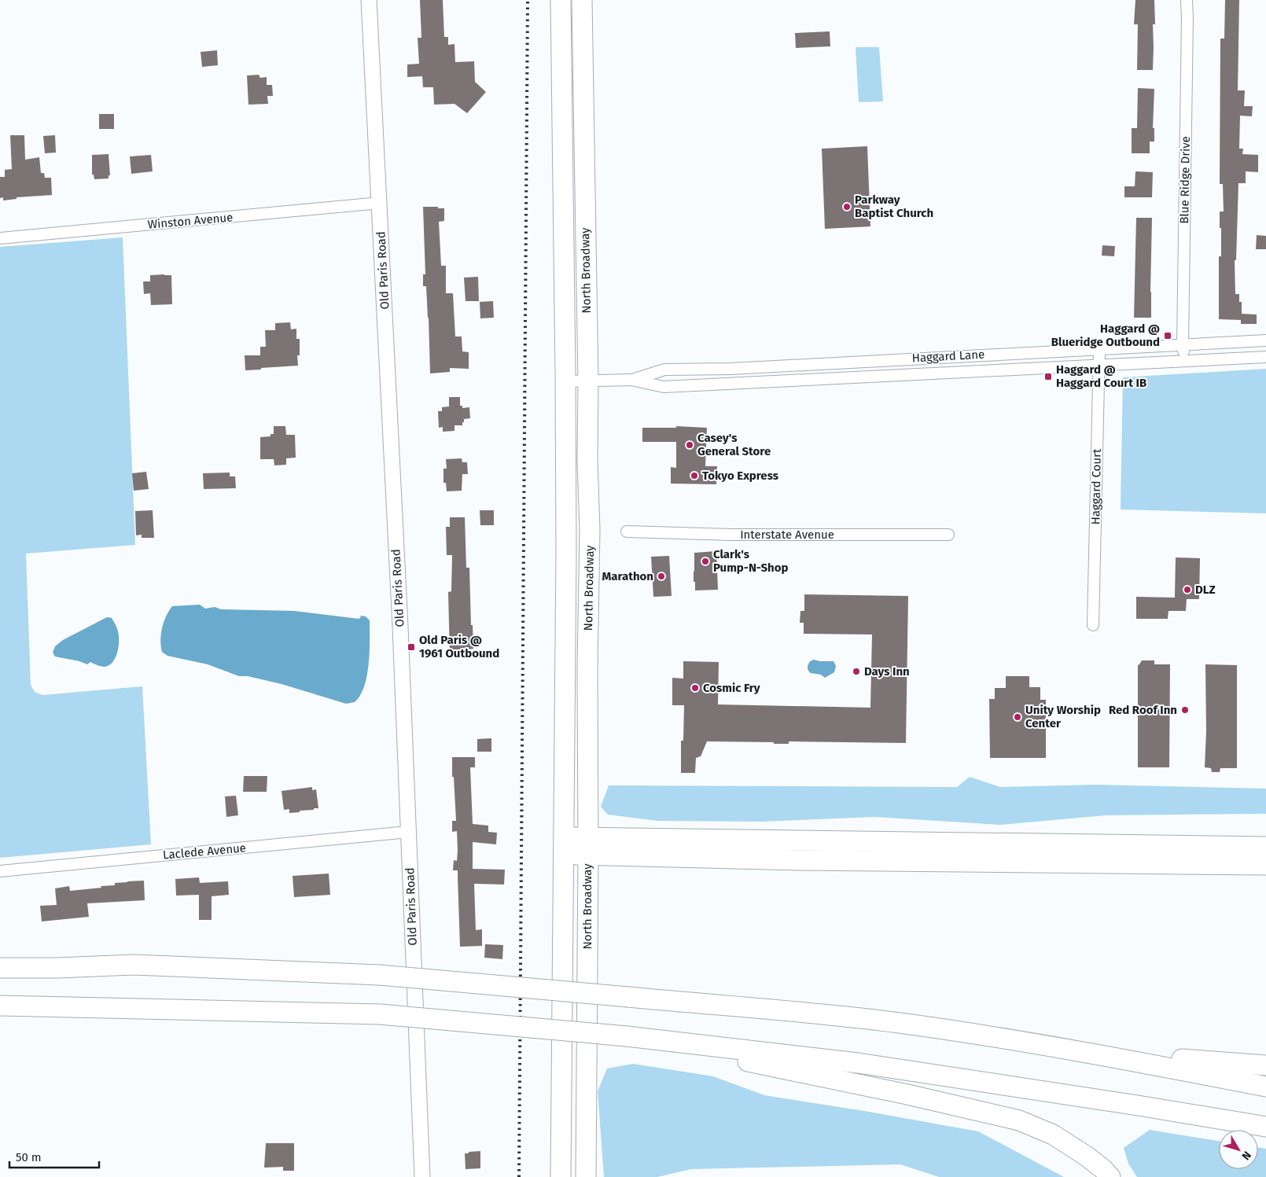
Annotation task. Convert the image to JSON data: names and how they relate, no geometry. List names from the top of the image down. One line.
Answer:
{"streets":{"highway":["North Broadway"],"street":["Blue Ridge Drive","Winston Avenue","Old Paris Road","Haggard Lane","Haggard Court","Interstate Avenue","Laclede Avenue"]},"crossings":[["Blue Ridge Drive","Haggard Lane"],["Winston Avenue","Old Paris Road"],["Old Paris Road","Laclede Avenue"],["North Broadway","Haggard Lane"],["Haggard Lane","Haggard Court"]],"places":{"other":["Parkway Baptist Church","Casey's General Store","Tokyo Express","Clark's Pump-N-Shop","Marathon","DLZ","Days Inn","Cosmic Fry","Red Roof Inn","Unity Worship Center"],"transit":["Haggard @ Blueridge Outbound","Haggard @ Haggard Court IB","Old Paris @ 1961 Outbound"]},"scale_bar":"50 m","north":"bottom right"}
